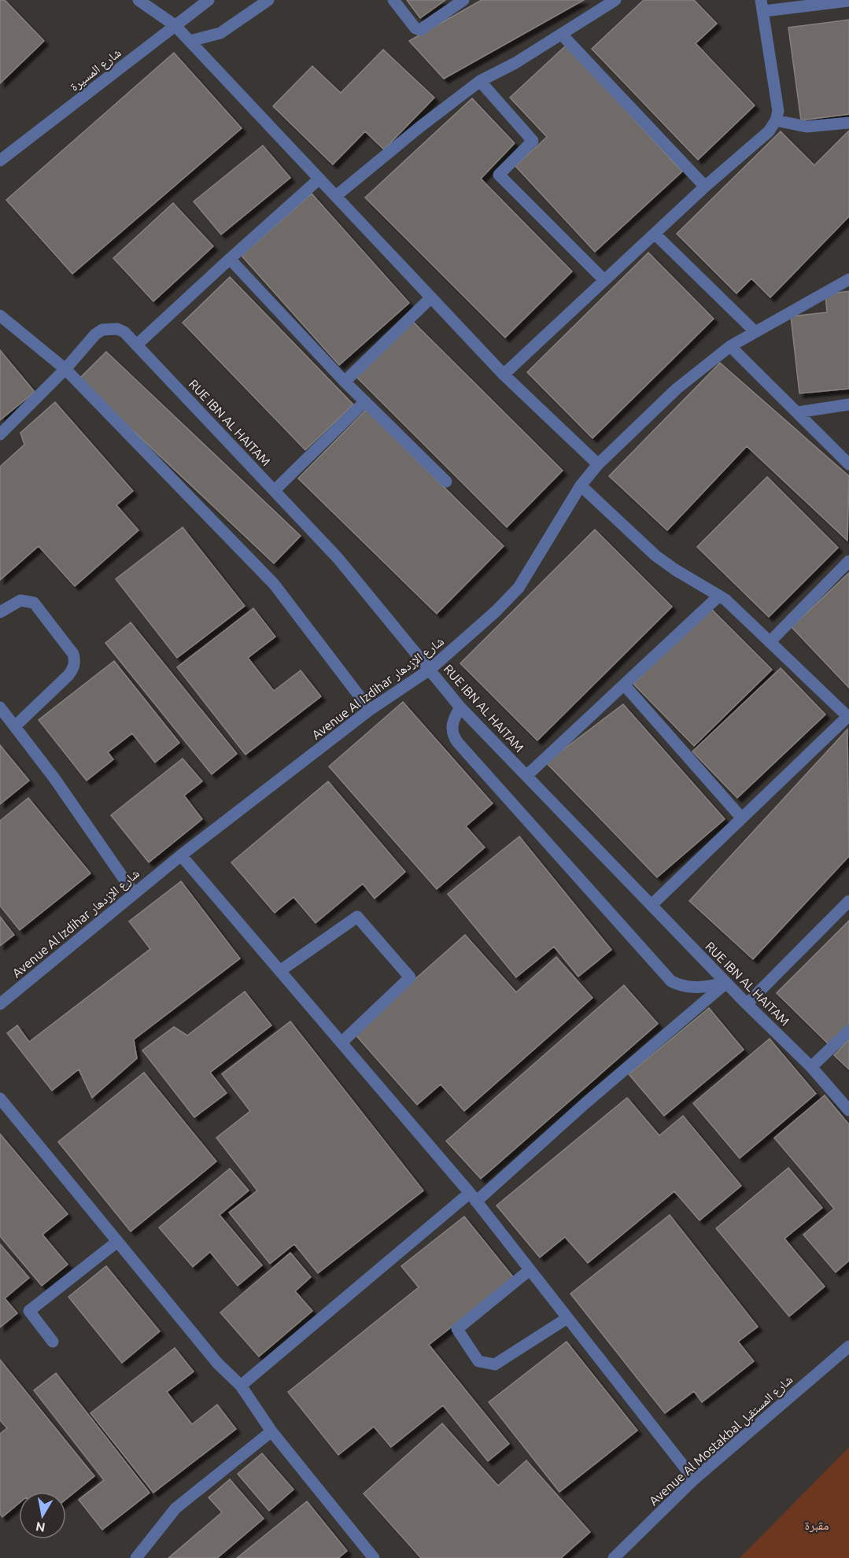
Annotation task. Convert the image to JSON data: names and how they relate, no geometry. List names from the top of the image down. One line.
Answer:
{"streets":{"street":["شارع المسيرة","RUE IBN AL HAITAM","Avenue Al Izdihar شارع الإزدهار","Avenue Al Mostakbal شارع المستقبل"]},"crossings":[["RUE IBN AL HAITAM","Avenue Al Izdihar شارع الإزدهار"]],"parks":["مقبرة"],"north":"bottom"}
